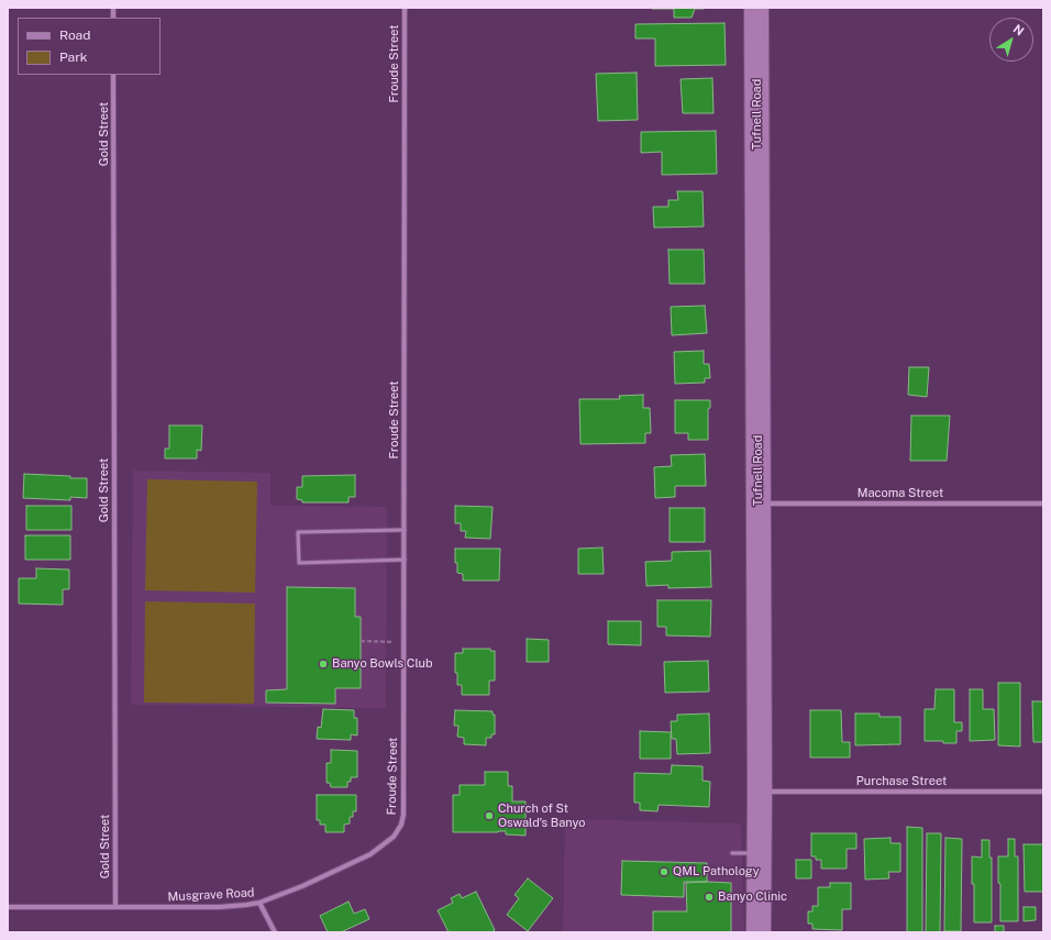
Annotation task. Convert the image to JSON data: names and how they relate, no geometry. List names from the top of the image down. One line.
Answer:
{"streets":{"street":["Froude Street","Tufnell Road","Gold Street","Macoma Street","Purchase Street","Musgrave Road"]},"crossings":[["Froude Street","Musgrave Road"],["Tufnell Road","Macoma Street"],["Tufnell Road","Purchase Street"],["Gold Street","Musgrave Road"]],"places":["Banyo Bowls Club","Church of St Oswald's Banyo","QML Pathology","Banyo Clinic"],"legend":["Road","Park"],"north":"top right"}
